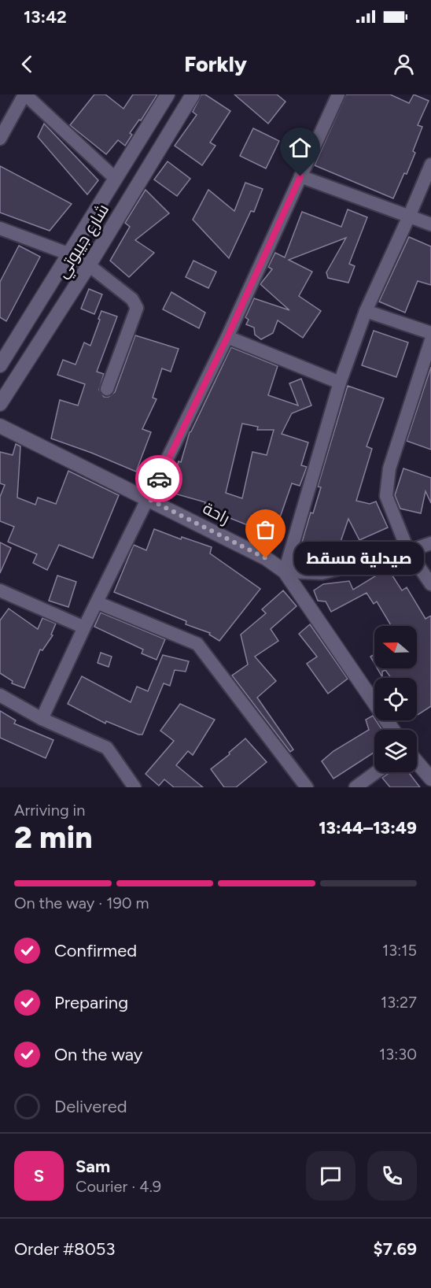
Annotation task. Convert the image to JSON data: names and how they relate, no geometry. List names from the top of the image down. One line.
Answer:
{"streets":{"street":["شارع جيبوتي","راحة"]},"places":["صيدلية مسقط"],"north":"left","page":{"status":"13:42","header":"Forkly","bubble":"صيدلية مسقط","heading":["2 min","Arriving in","13:44–13:49"],"panel":["Sam","Courier · 4.9","Order #8053","$7.69"],"bar":"On the way · 190 m","list":[["Confirmed","13:15"],["Preparing","13:27"],["On the way","13:30"],"Delivered"],"round":"S"}}
